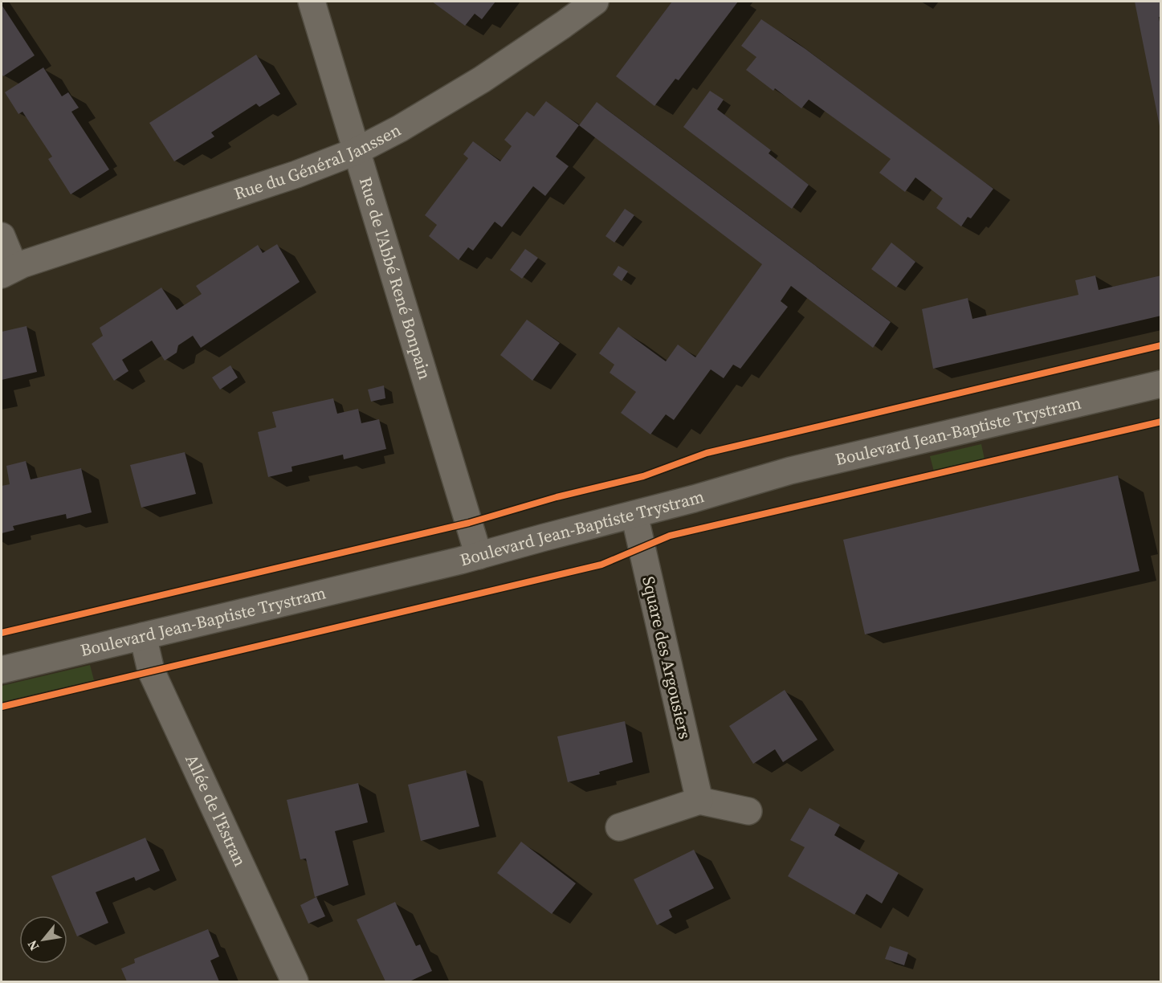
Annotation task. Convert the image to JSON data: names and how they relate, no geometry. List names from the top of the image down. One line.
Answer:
{"streets":{"street":["Rue du Général Janssen","Rue de l'Abbé René Bonpain","Boulevard Jean-Baptiste Trystram","Square des Argousiers","Allée de l'Estran"]},"crossings":[["Rue du Général Janssen","Rue de l'Abbé René Bonpain"],["Rue de l'Abbé René Bonpain","Boulevard Jean-Baptiste Trystram"],["Boulevard Jean-Baptiste Trystram","Square des Argousiers"],["Boulevard Jean-Baptiste Trystram","Allée de l'Estran"]],"north":"bottom left"}
